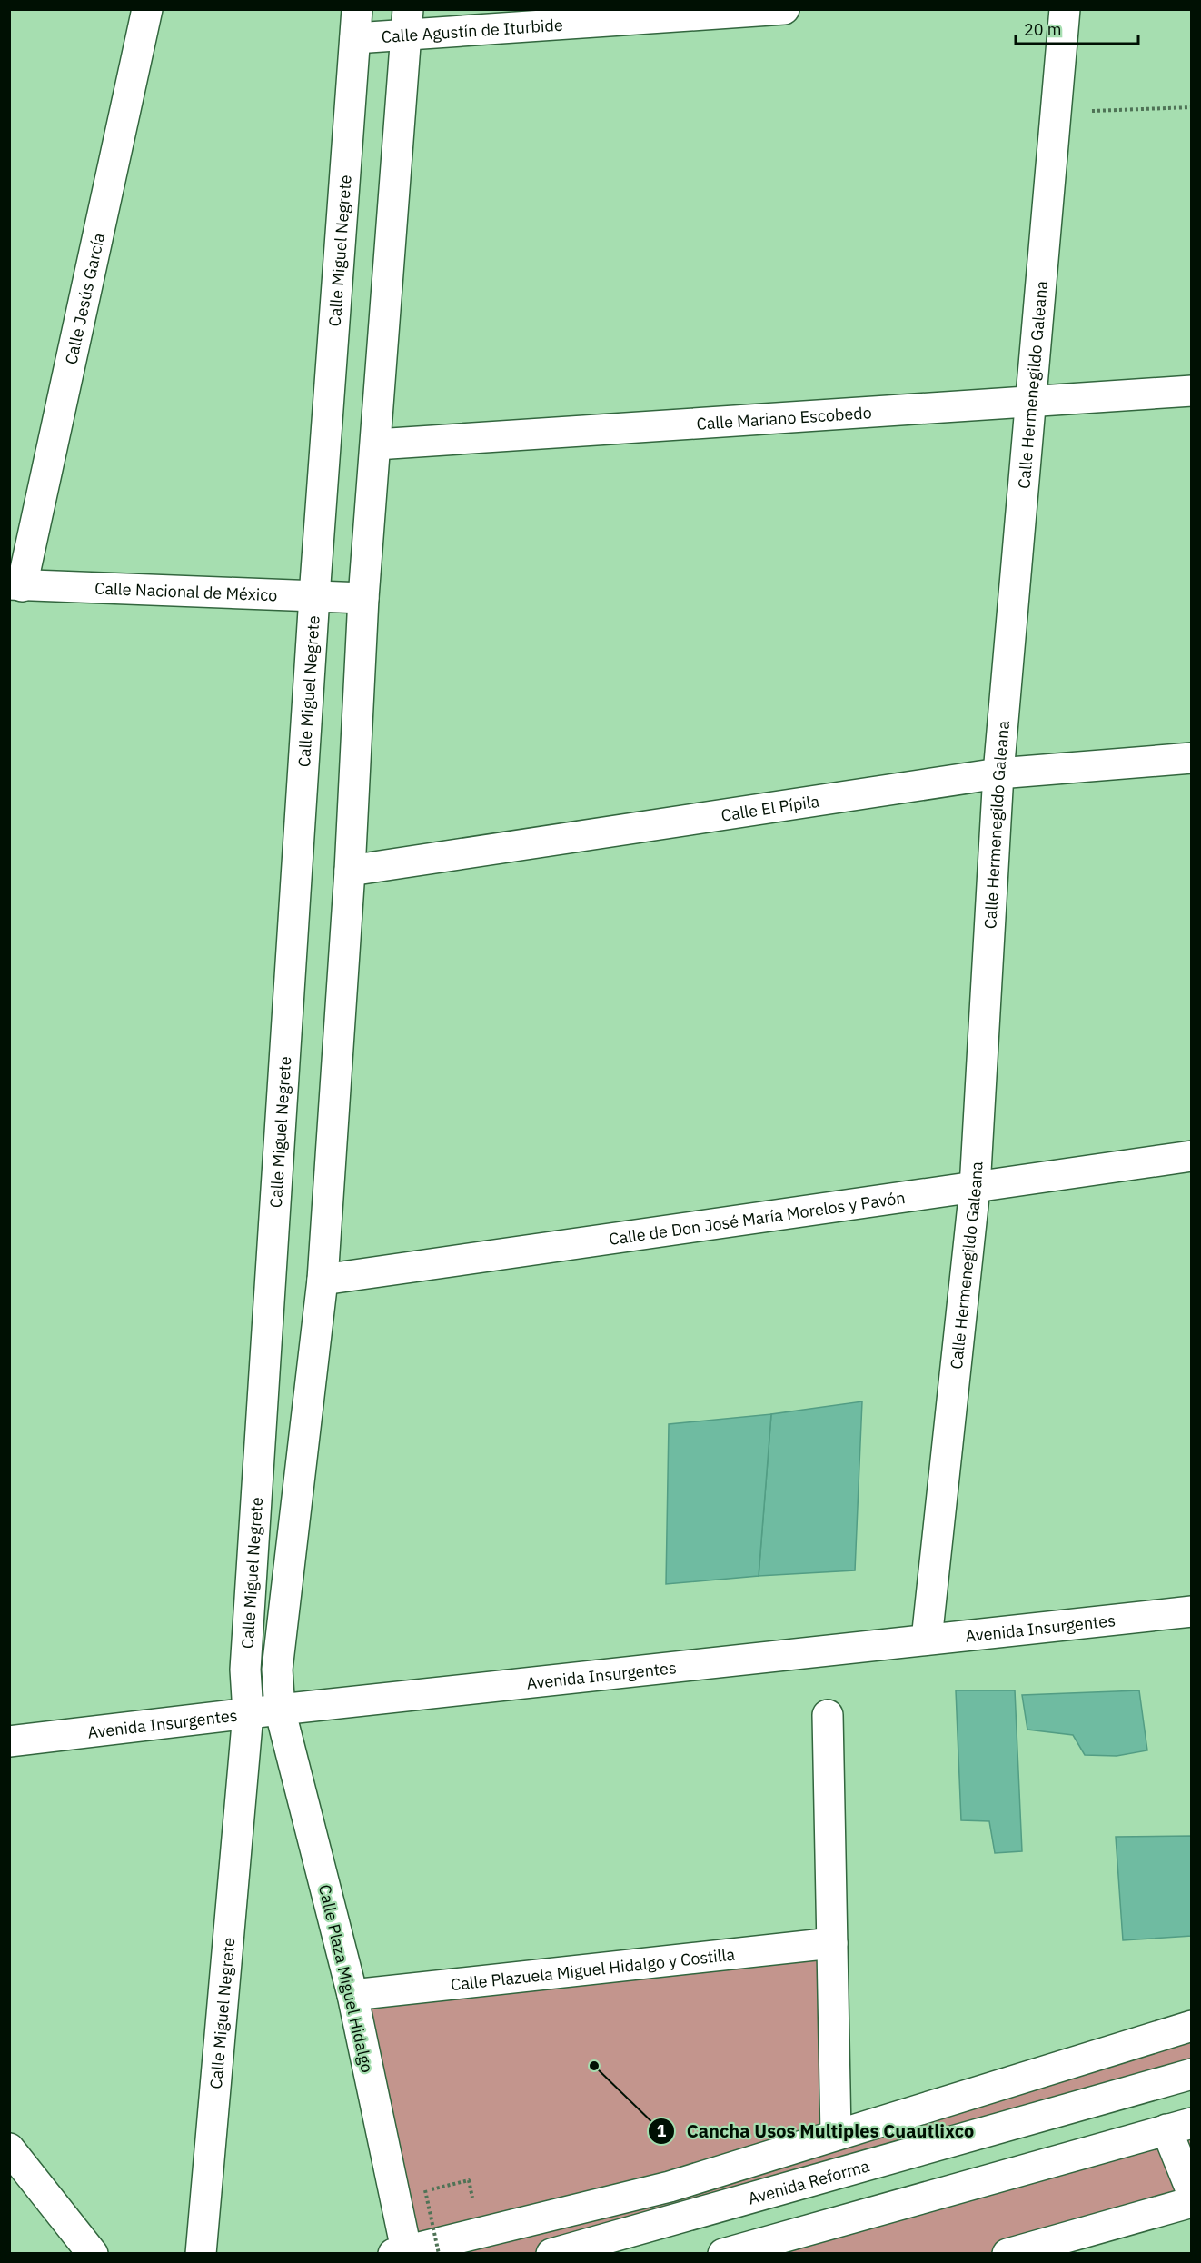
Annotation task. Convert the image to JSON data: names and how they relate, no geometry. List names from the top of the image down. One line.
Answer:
{"streets":{"street":["Calle Agustín de Iturbide","Calle Miguel Negrete","Calle Jesús García","Calle Hermenegildo Galeana","Calle Mariano Escobedo","Calle Nacional de México","Calle El Pípila","Calle de Don José María Morelos y Pavón","Avenida Insurgentes","Calle Plazuela Miguel Hidalgo y Costilla","Calle Plaza Miguel Hidalgo","Avenida Reforma"]},"crossings":[["Calle Agustín de Iturbide","Calle Miguel Negrete"],["Calle Miguel Negrete","Calle Mariano Escobedo"],["Calle Miguel Negrete","Calle Nacional de México"],["Calle Miguel Negrete","Calle El Pípila"],["Calle Miguel Negrete","Calle de Don José María Morelos y Pavón"],["Calle Miguel Negrete","Avenida Insurgentes"],["Calle Miguel Negrete","Calle Plaza Miguel Hidalgo"],["Calle Jesús García","Calle Nacional de México"],["Calle Hermenegildo Galeana","Calle Mariano Escobedo"],["Calle Hermenegildo Galeana","Calle El Pípila"],["Calle Hermenegildo Galeana","Calle de Don José María Morelos y Pavón"],["Calle Hermenegildo Galeana","Avenida Insurgentes"],["Avenida Insurgentes","Calle Plaza Miguel Hidalgo"],["Calle Plazuela Miguel Hidalgo y Costilla","Calle Plaza Miguel Hidalgo"]],"places":["Cancha Usos Multiples Cuautlixco"],"scale_bar":"20 m"}
